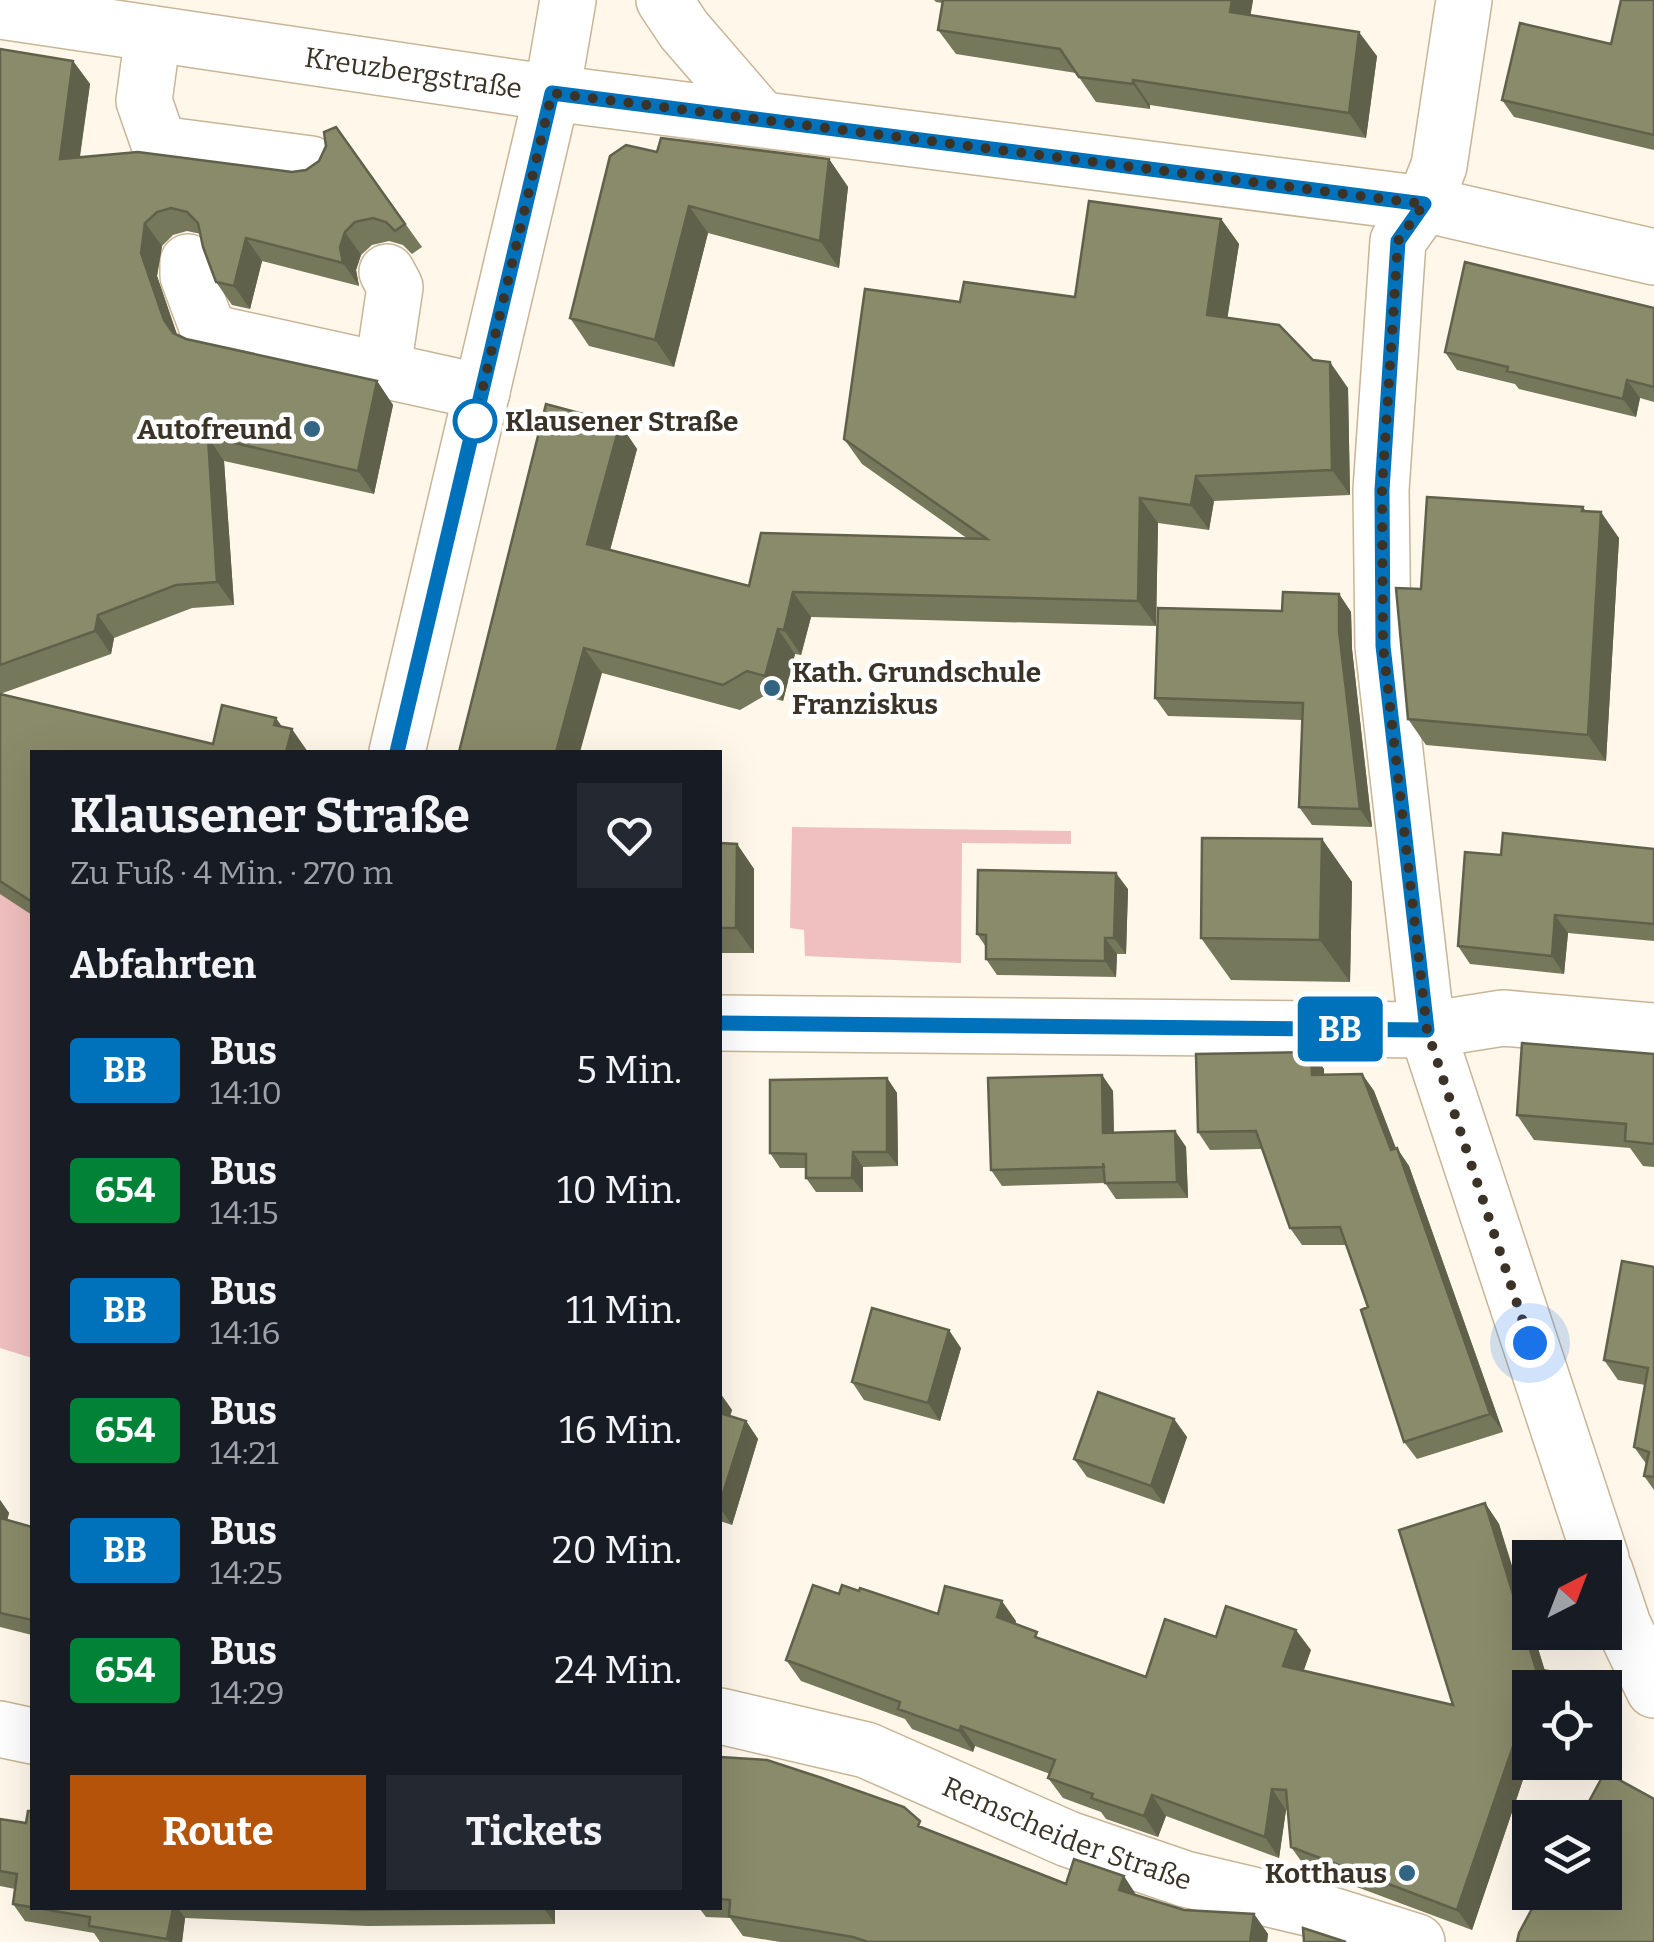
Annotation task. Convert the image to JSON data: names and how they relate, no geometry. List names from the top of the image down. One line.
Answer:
{"streets":{"street":["Kreuzbergstraße","Remscheider Straße"]},"places":["Klausener Straße","Autofreund","Kath. Grundschule Franziskus","Kotthaus"],"lines":["bus line BB"],"north":"top right","page":{"on_map":"BB","heading":[["Klausener Straße","Zu Fuß · 4 Min. · 270 m"],"Abfahrten"],"list":[{"mark":"BB","name":"Bus","note":"14:10","value":"5 Min."},{"mark":"654","name":"Bus","note":"14:15","value":"10 Min."},{"mark":"BB","name":"Bus","note":"14:16","value":"11 Min."},{"mark":"654","name":"Bus","note":"14:21","value":"16 Min."},{"mark":"BB","name":"Bus","note":"14:25","value":"20 Min."},{"mark":"654","name":"Bus","note":"14:29","value":"24 Min."}],"buttons":["Route","Tickets"]}}
